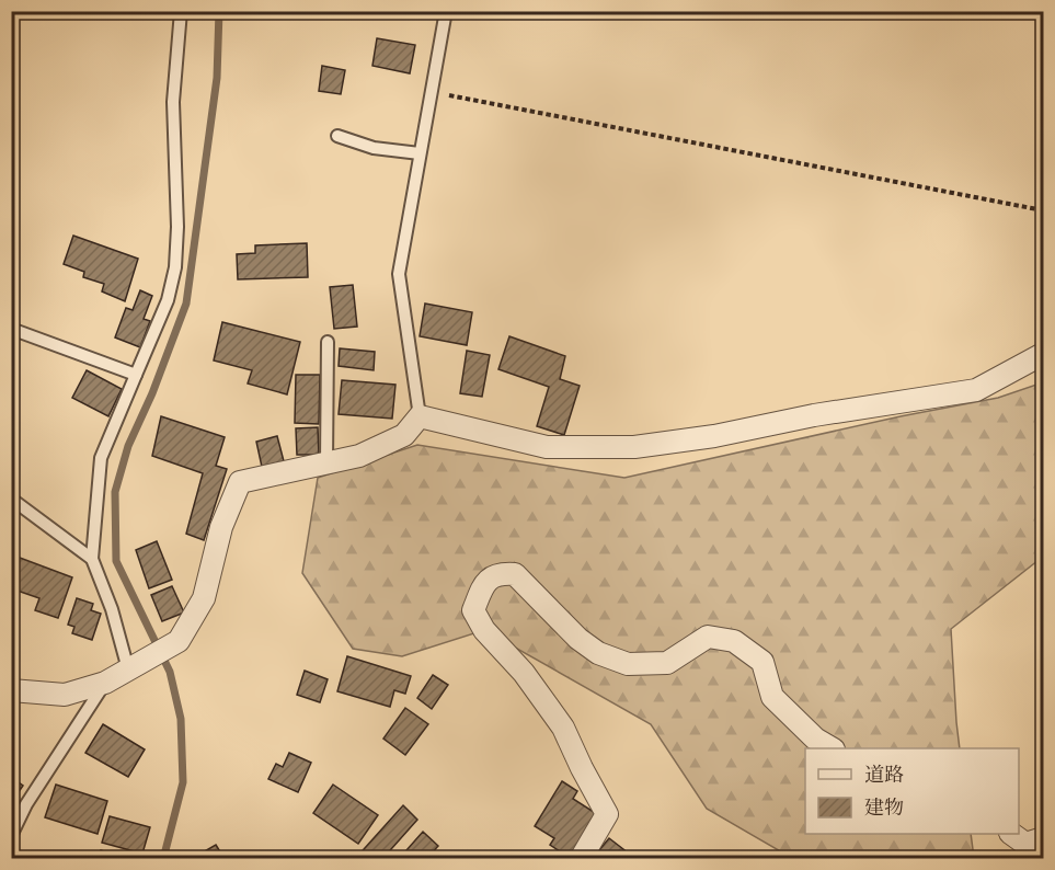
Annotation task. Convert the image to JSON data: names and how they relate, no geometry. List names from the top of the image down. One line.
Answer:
{"legend":["道路","建物"]}
